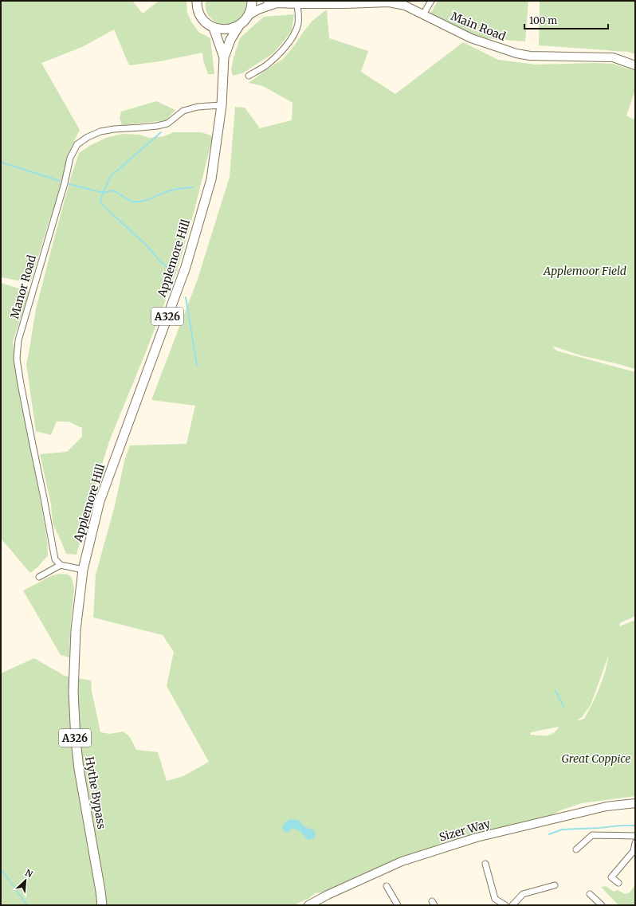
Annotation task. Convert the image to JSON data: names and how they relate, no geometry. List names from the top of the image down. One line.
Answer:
{"streets":{"main road":["Applemore Hill","A326","Hythe Bypass"],"street":["Main Road","Manor Road","Sizer Way"]},"crossings":[["Main Road","Applemore Hill"],["Applemore Hill","Manor Road"],["Applemore Hill","Hythe Bypass"]],"parks":["Applemoor Field","Great Coppice"],"scale_bar":"100 m","north":"top right"}
